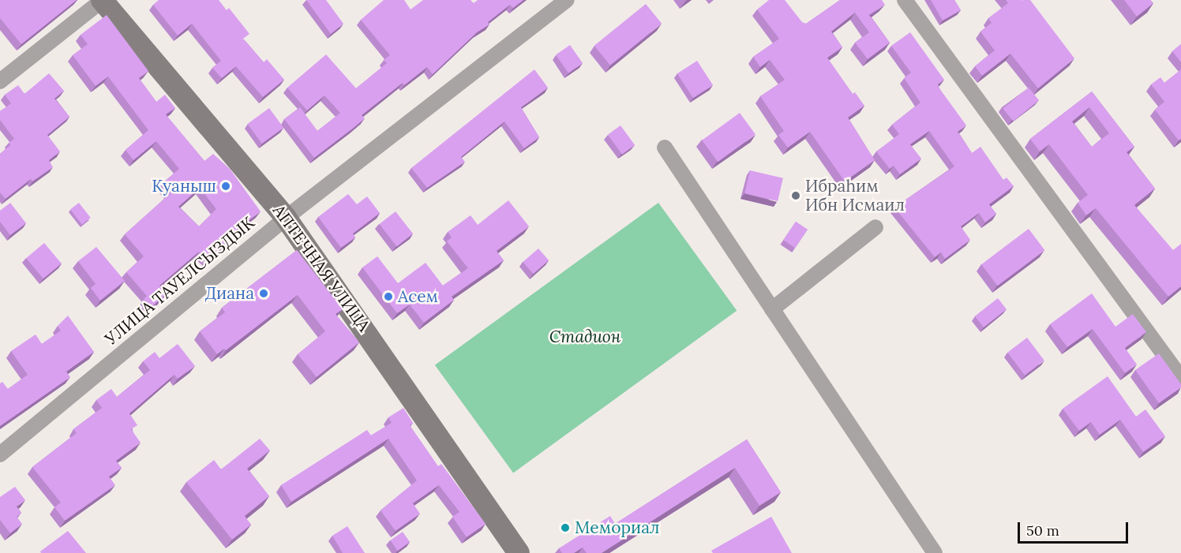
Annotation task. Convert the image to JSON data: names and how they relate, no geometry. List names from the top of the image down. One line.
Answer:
{"streets":{"main road":["АПТЕЧНАЯ УЛИЦА"],"street":["УЛИЦА ТАУЕЛСЫЗДЫК"]},"crossings":[["АПТЕЧНАЯ УЛИЦА","УЛИЦА ТАУЕЛСЫЗДЫК"]],"parks":["Стадион"],"places":["Куаныш","Ибраһим Ибн Исмаил","Диана","Асем","Мемориал"],"scale_bar":"50 m"}
